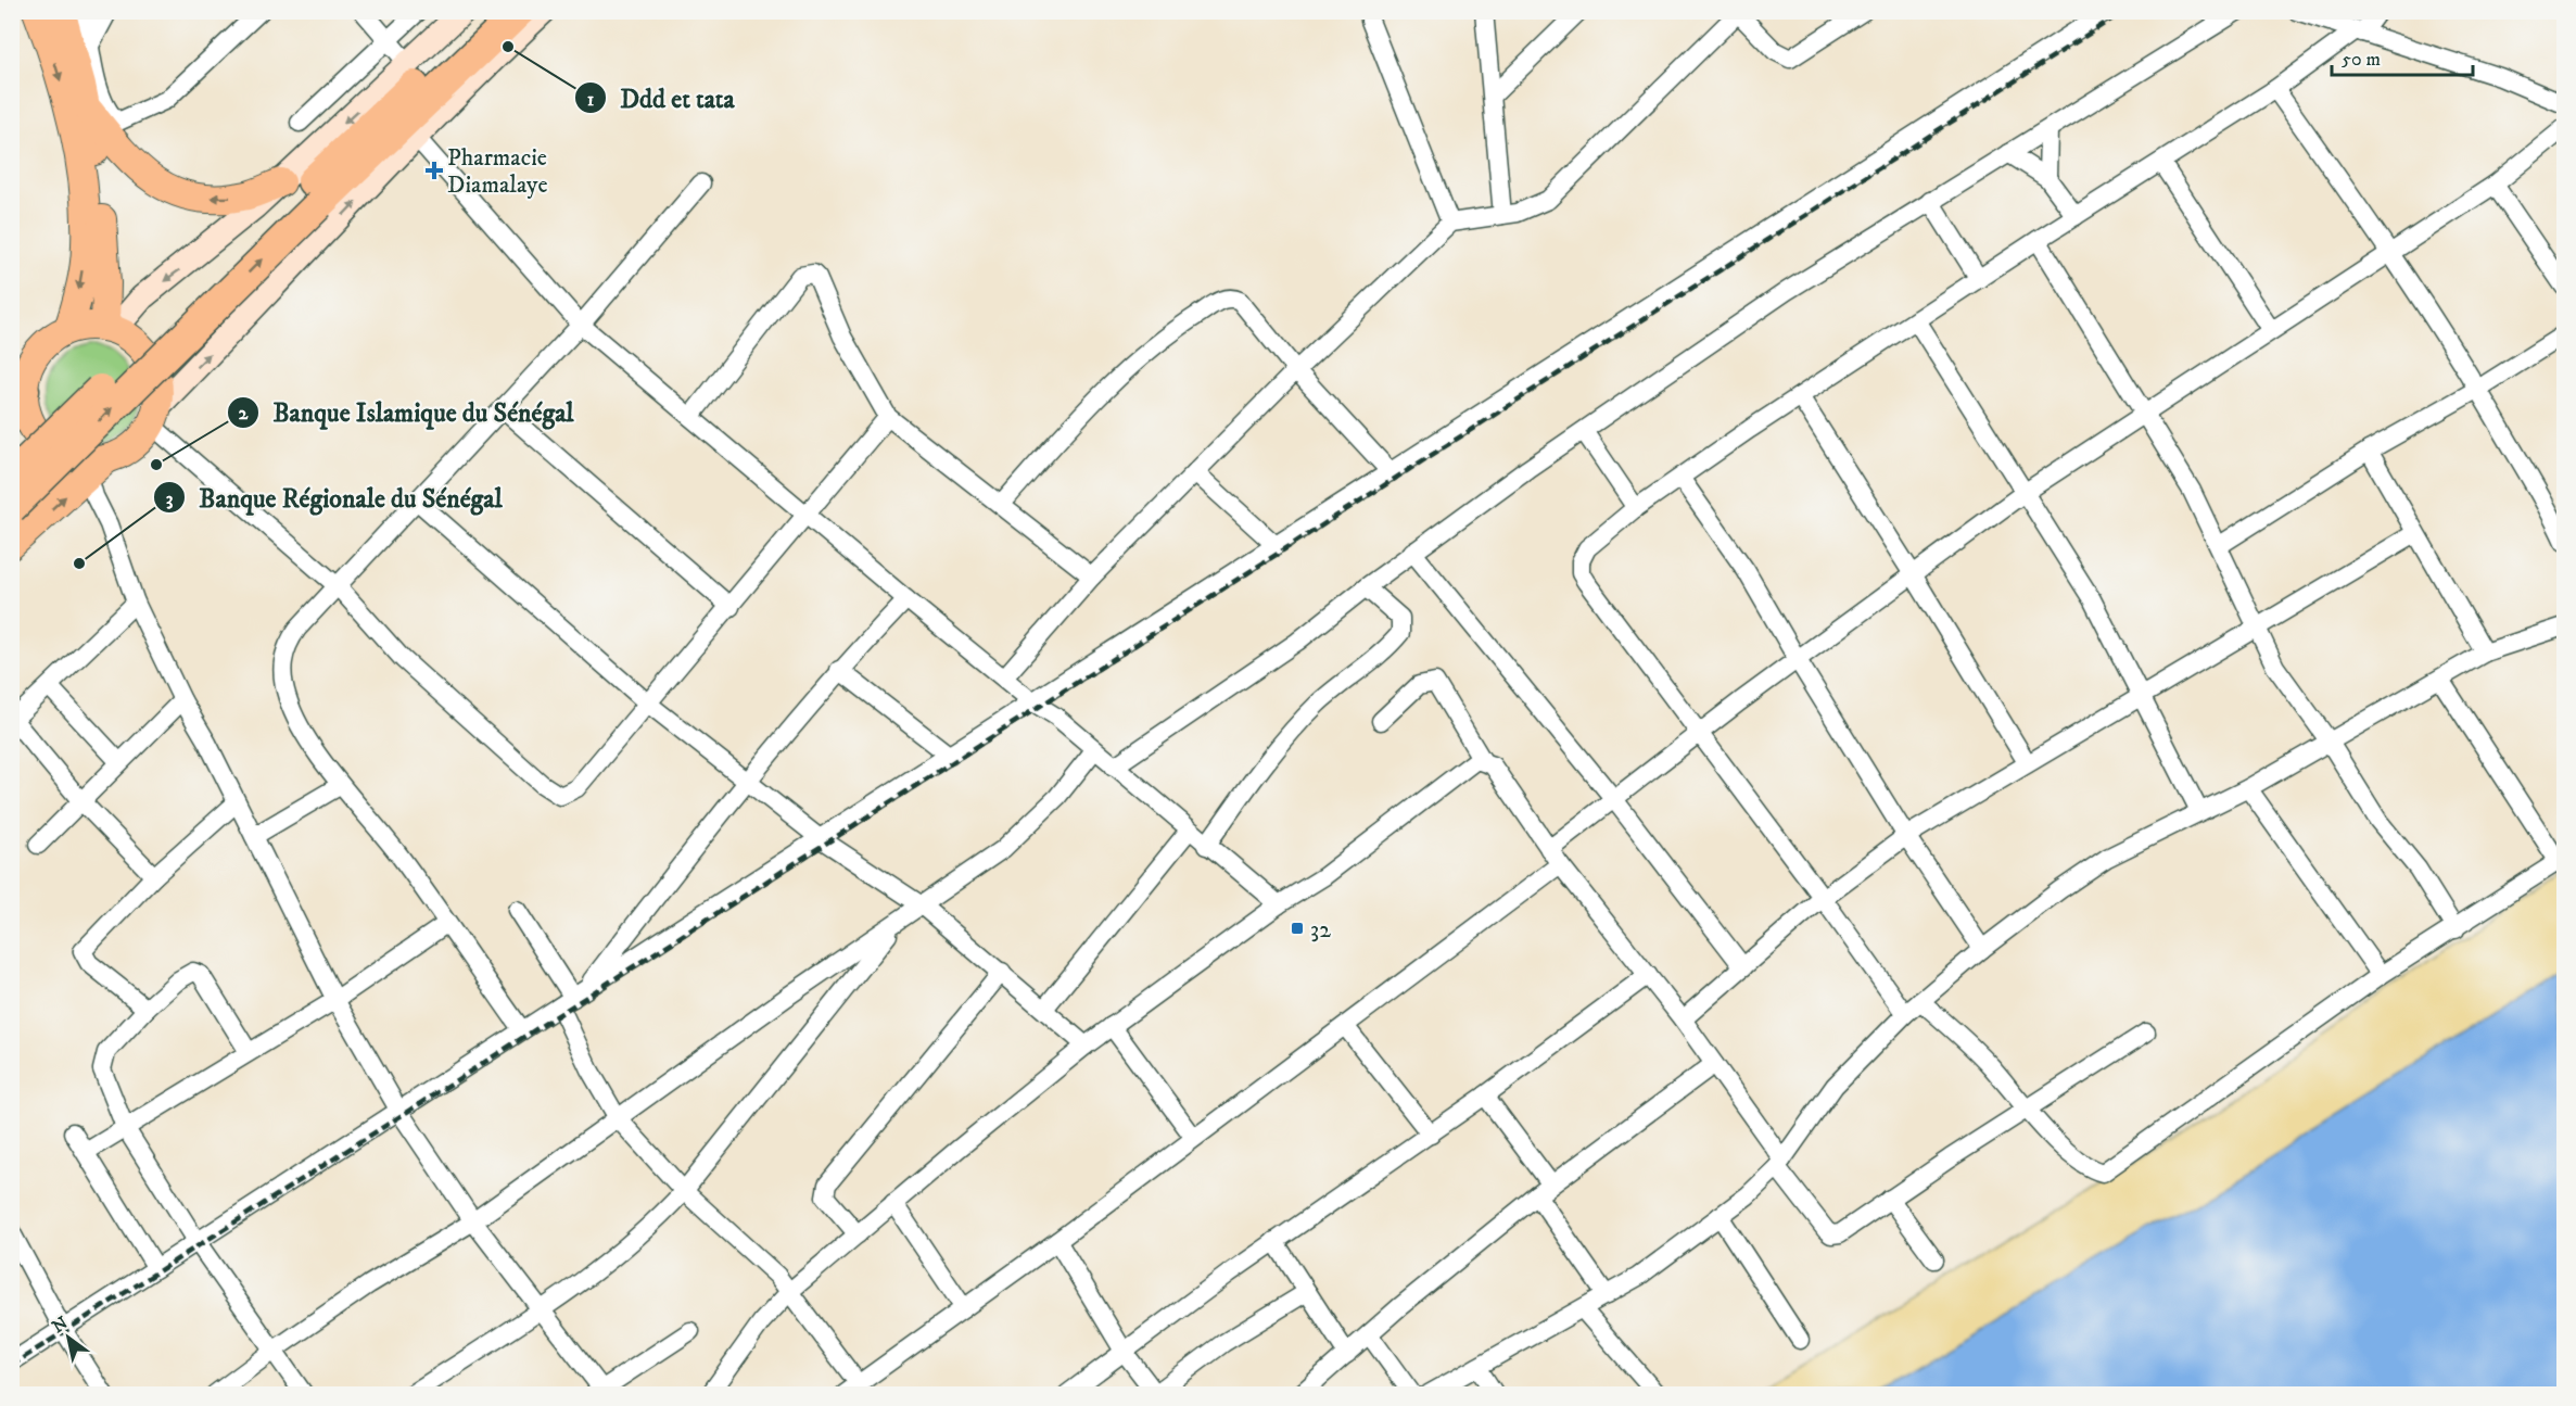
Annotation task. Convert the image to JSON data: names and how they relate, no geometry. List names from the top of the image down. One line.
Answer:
{"places":{"other":["Ddd et tata","Banque Islamique du Sénégal","Banque Régionale du Sénégal"],"health":["Pharmacie Diamalaye"],"transit":["32"]},"scale_bar":"50 m","north":"top left"}
